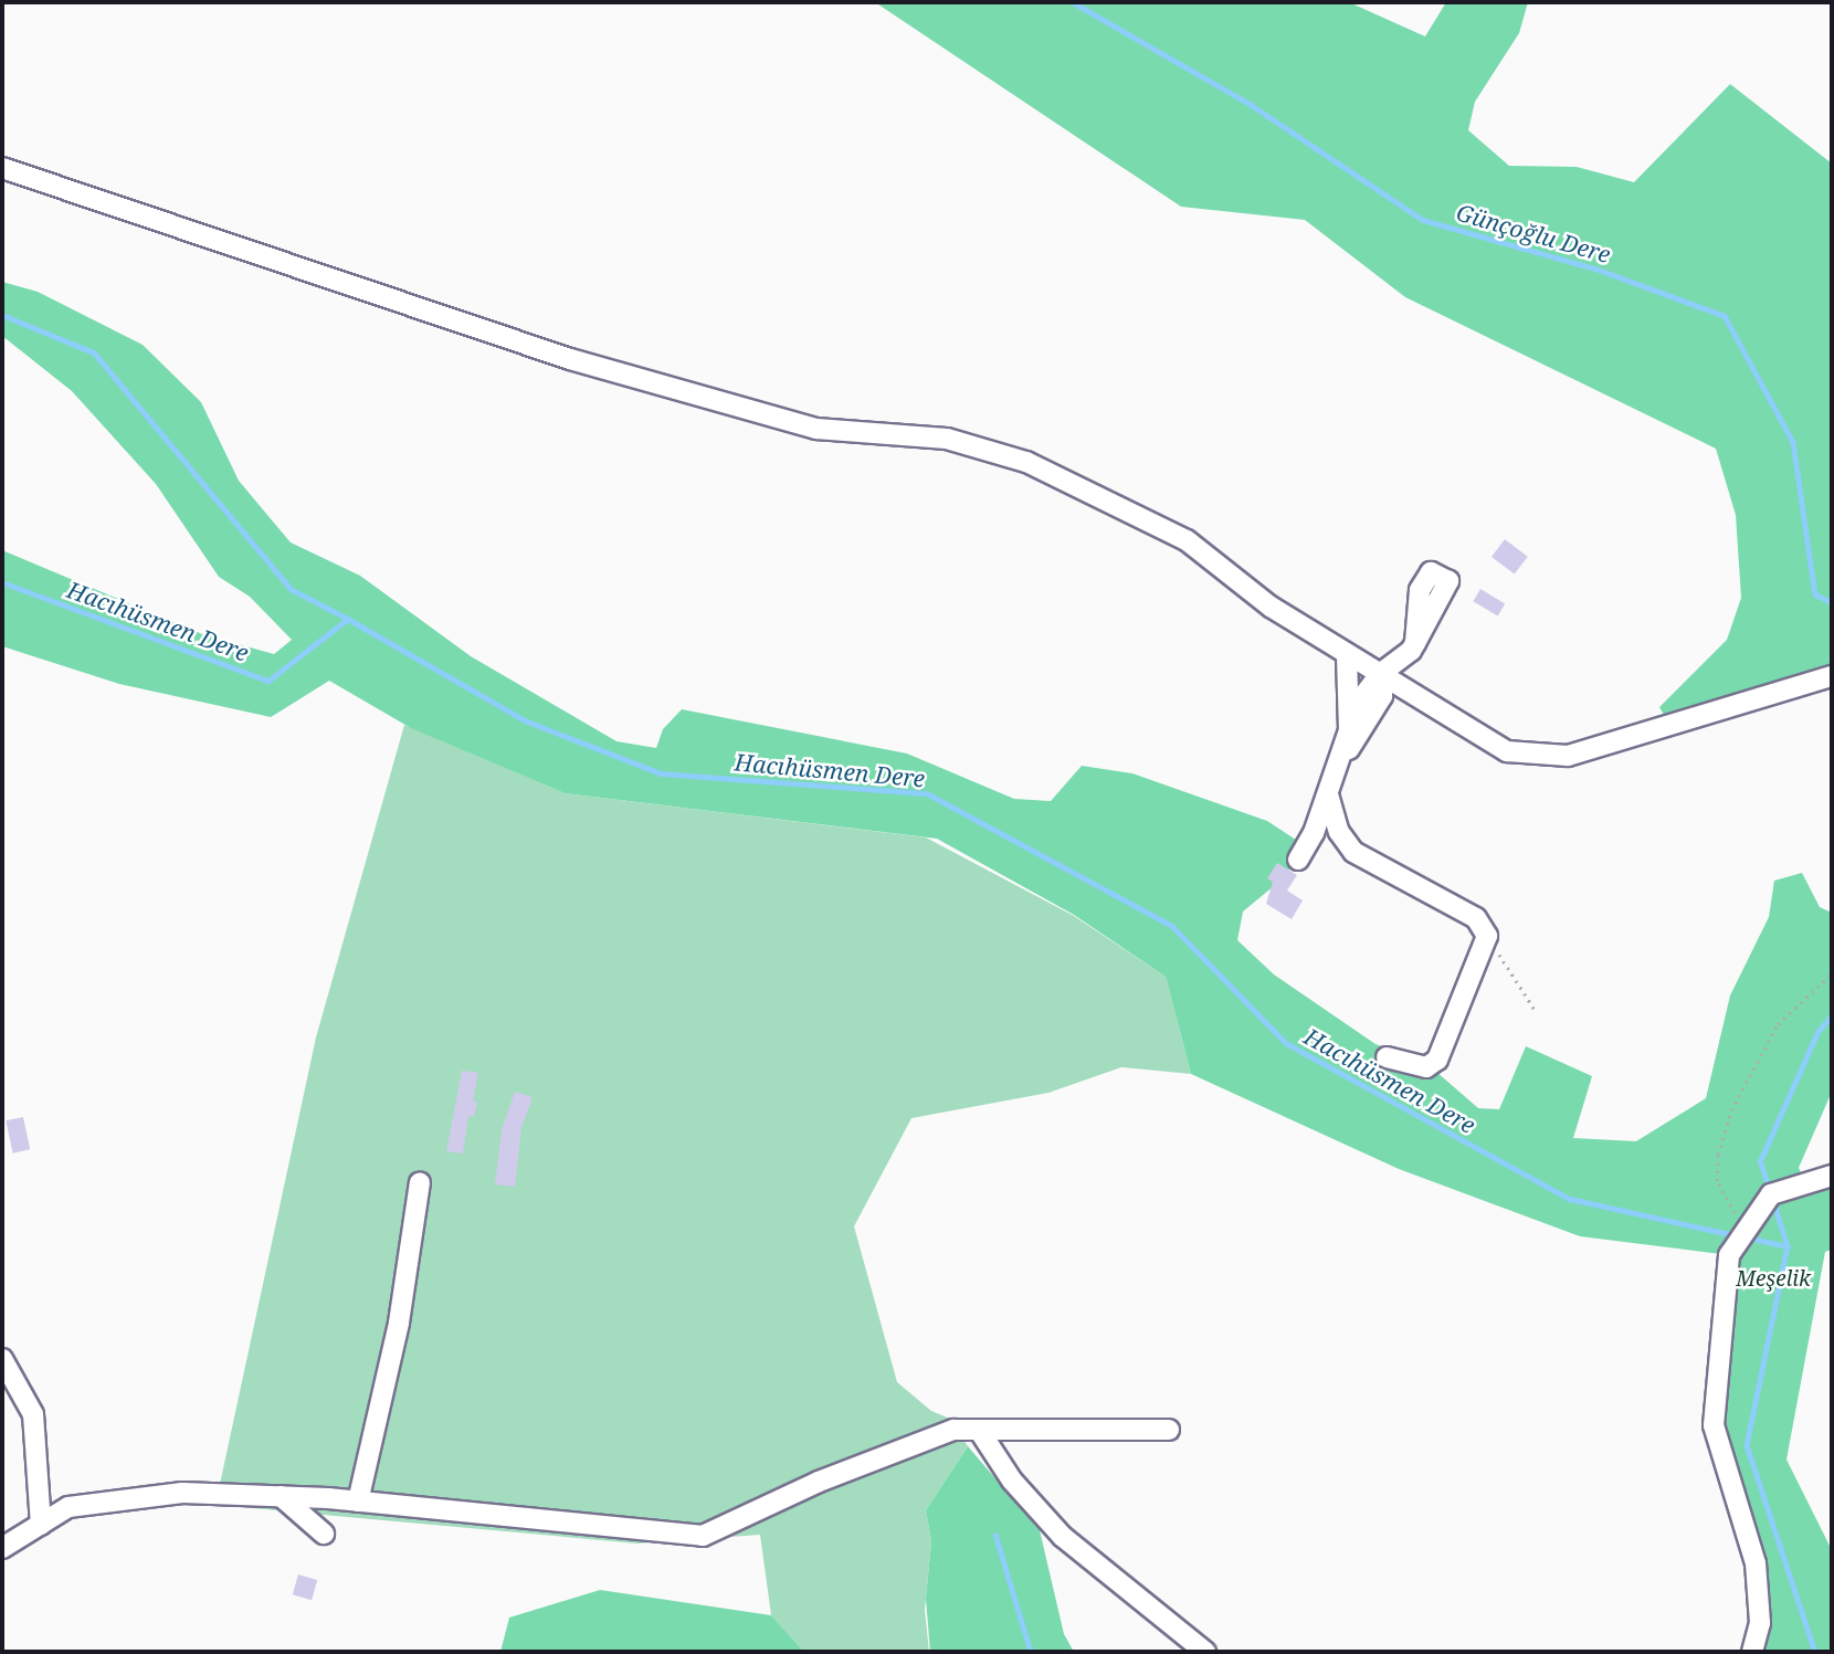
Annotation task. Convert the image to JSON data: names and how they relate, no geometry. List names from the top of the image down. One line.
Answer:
{"water":["Günçoğlu Dere","Hacıhüsmen Dere"],"parks":["Meşelik"]}
